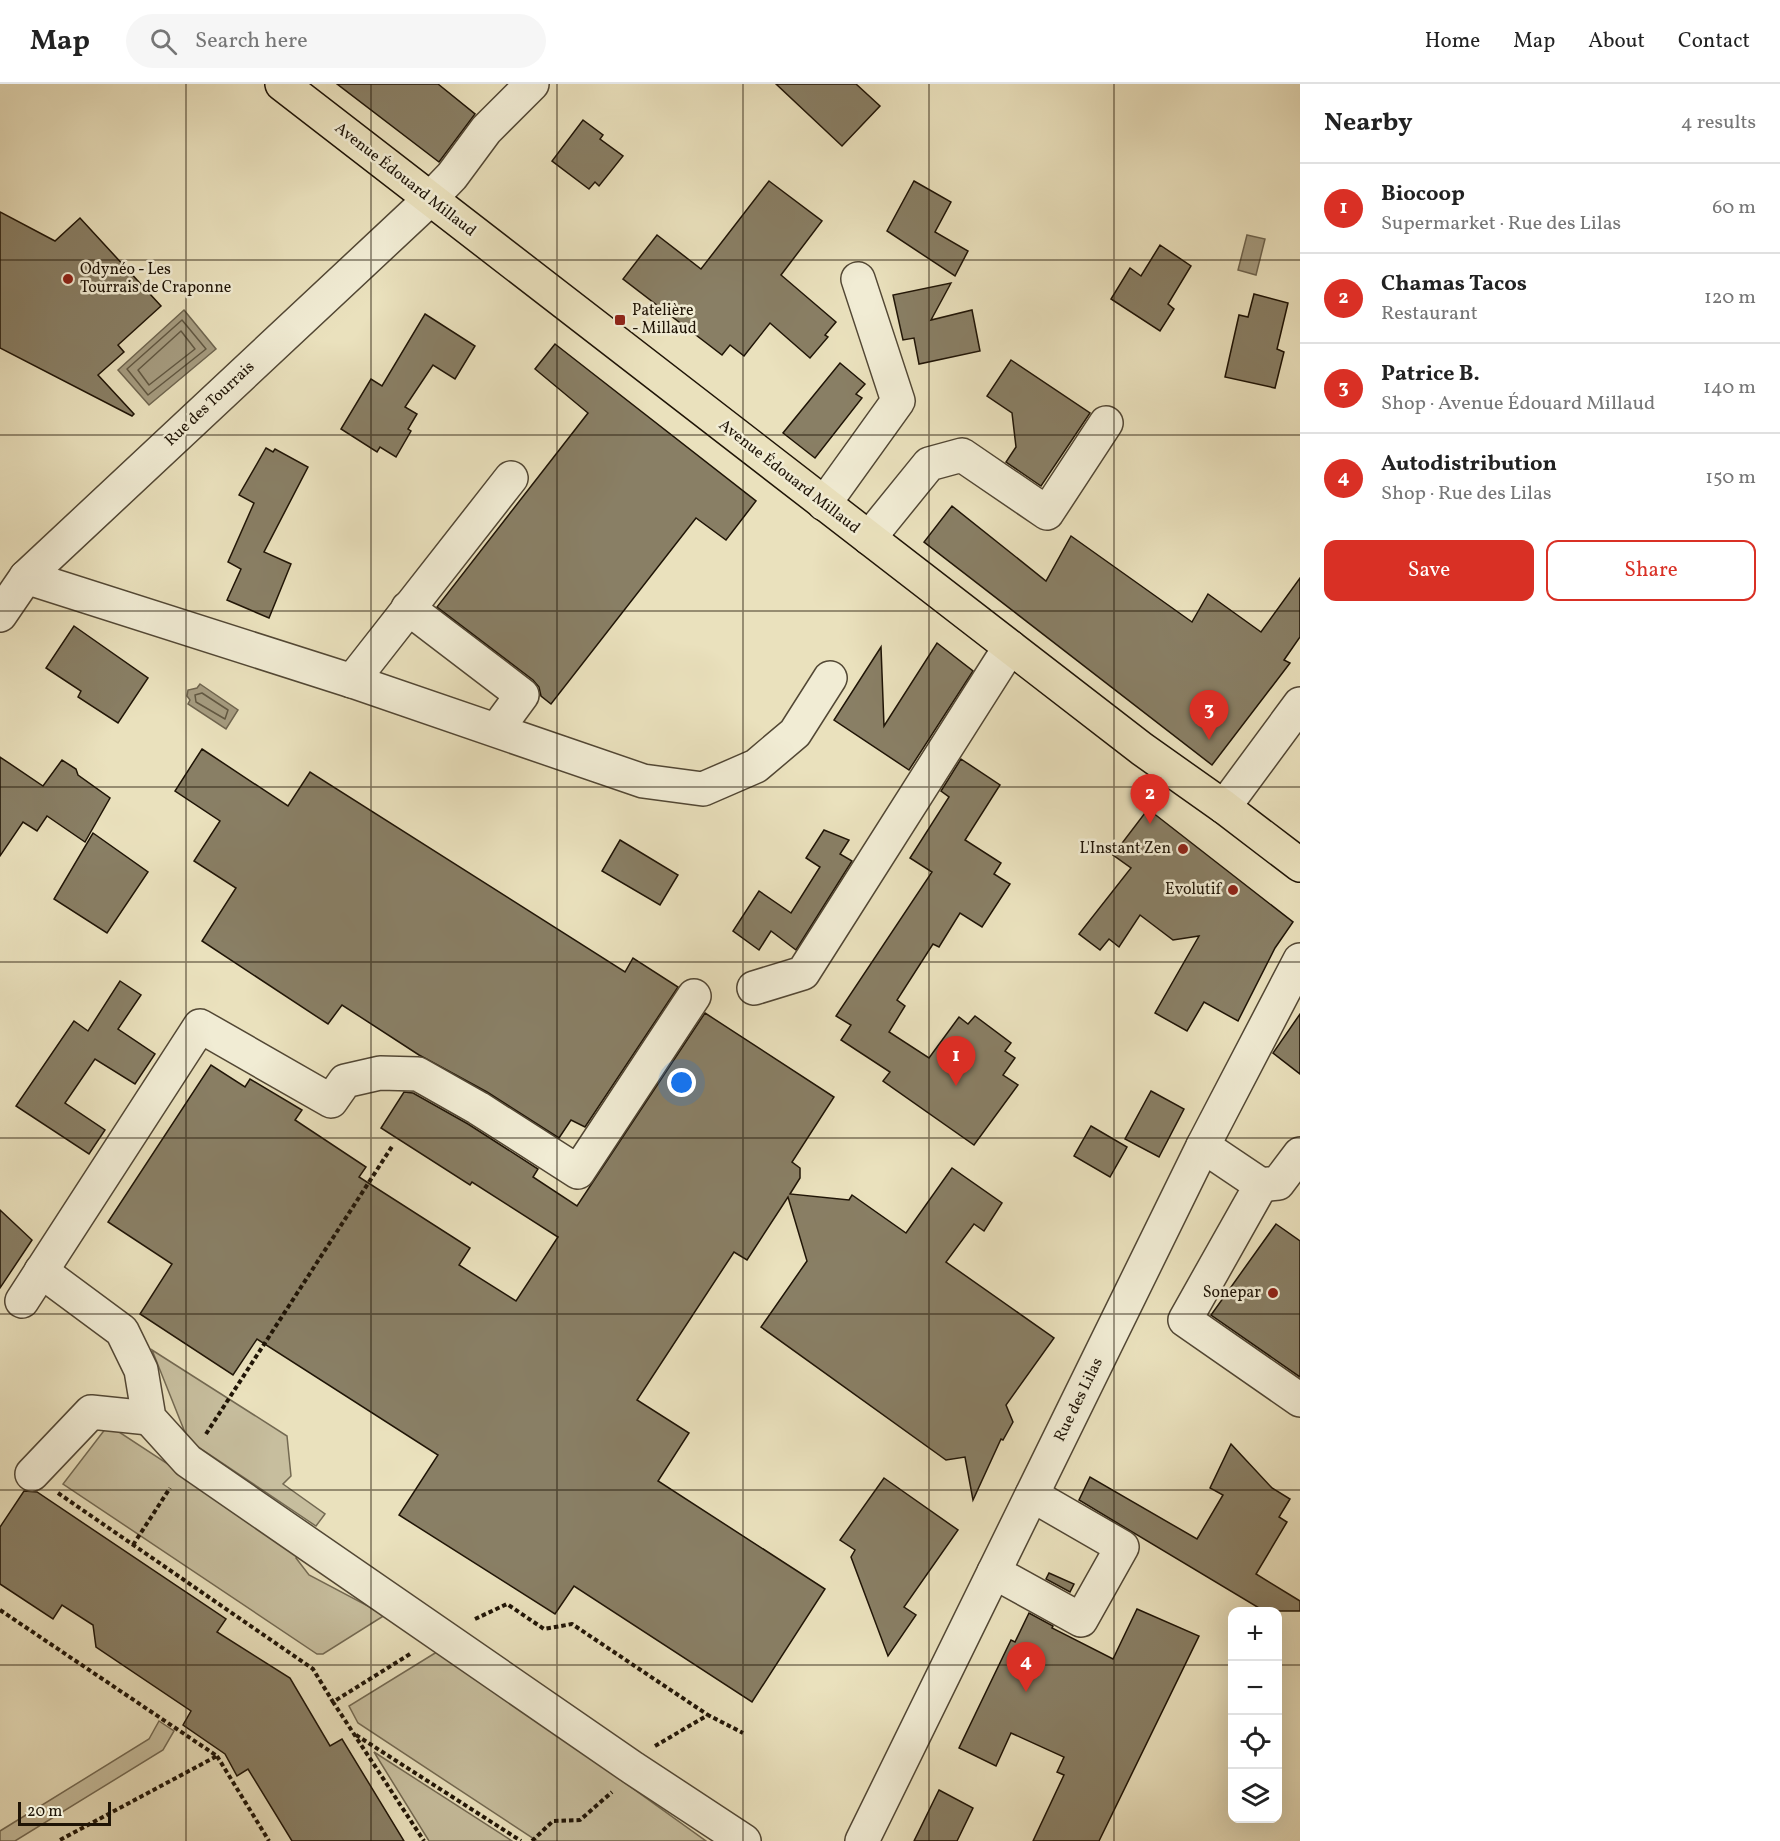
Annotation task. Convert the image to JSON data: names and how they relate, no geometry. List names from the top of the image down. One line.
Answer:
{"streets":{"main road":["Avenue Édouard Millaud"],"street":["Rue des Tourrais","Rue des Lilas"]},"crossings":[["Avenue Édouard Millaud","Rue des Tourrais"]],"places":{"other":["Odynéo - Les Tourrais de Craponne","L'Instant Zen","Evolutif","Sonepar"],"transit":["Patelière - Millaud"]},"scale_bar":"20 m","page":{"header":"Map","search":"Search here","nav":["Home","Map","About","Contact"],"heading":["Nearby","4 results"],"list":[{"mark":"1","name":"Biocoop","note":"Supermarket · Rue des Lilas","value":"60 m"},{"mark":"2","name":"Chamas Tacos","note":"Restaurant","value":"120 m"},{"mark":"3","name":"Patrice B.","note":"Shop · Avenue Édouard Millaud","value":"140 m"},{"mark":"4","name":"Autodistribution","note":"Shop · Rue des Lilas","value":"150 m"}],"buttons":["Save","Share"],"pins":["3","2","1","4"],"map_buttons":["+","−"],"scale":"20 m"}}
